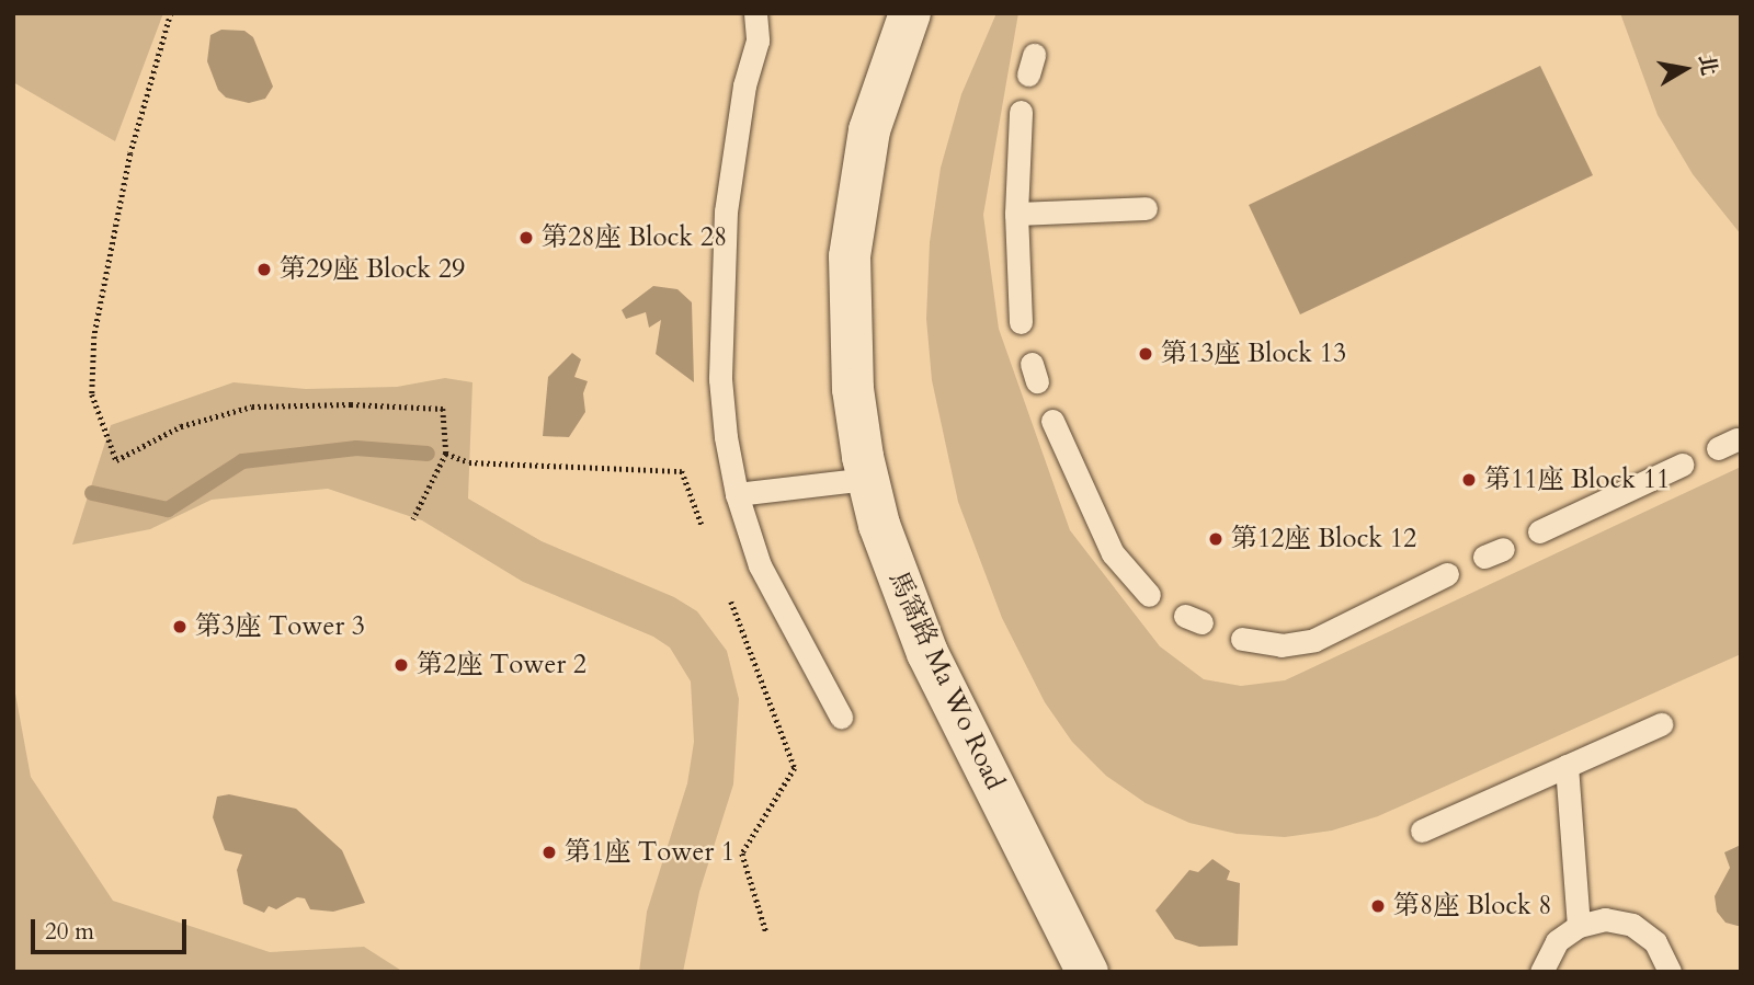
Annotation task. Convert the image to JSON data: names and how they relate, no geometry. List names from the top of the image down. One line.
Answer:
{"streets":{"street":["馬窩路 Ma Wo Road"]},"places":["第28座 Block 28","第29座 Block 29","第13座 Block 13","第11座 Block 11","第12座 Block 12","第3座 Tower 3","第2座 Tower 2","第1座 Tower 1","第8座 Block 8"],"scale_bar":"20 m","north":"right"}
